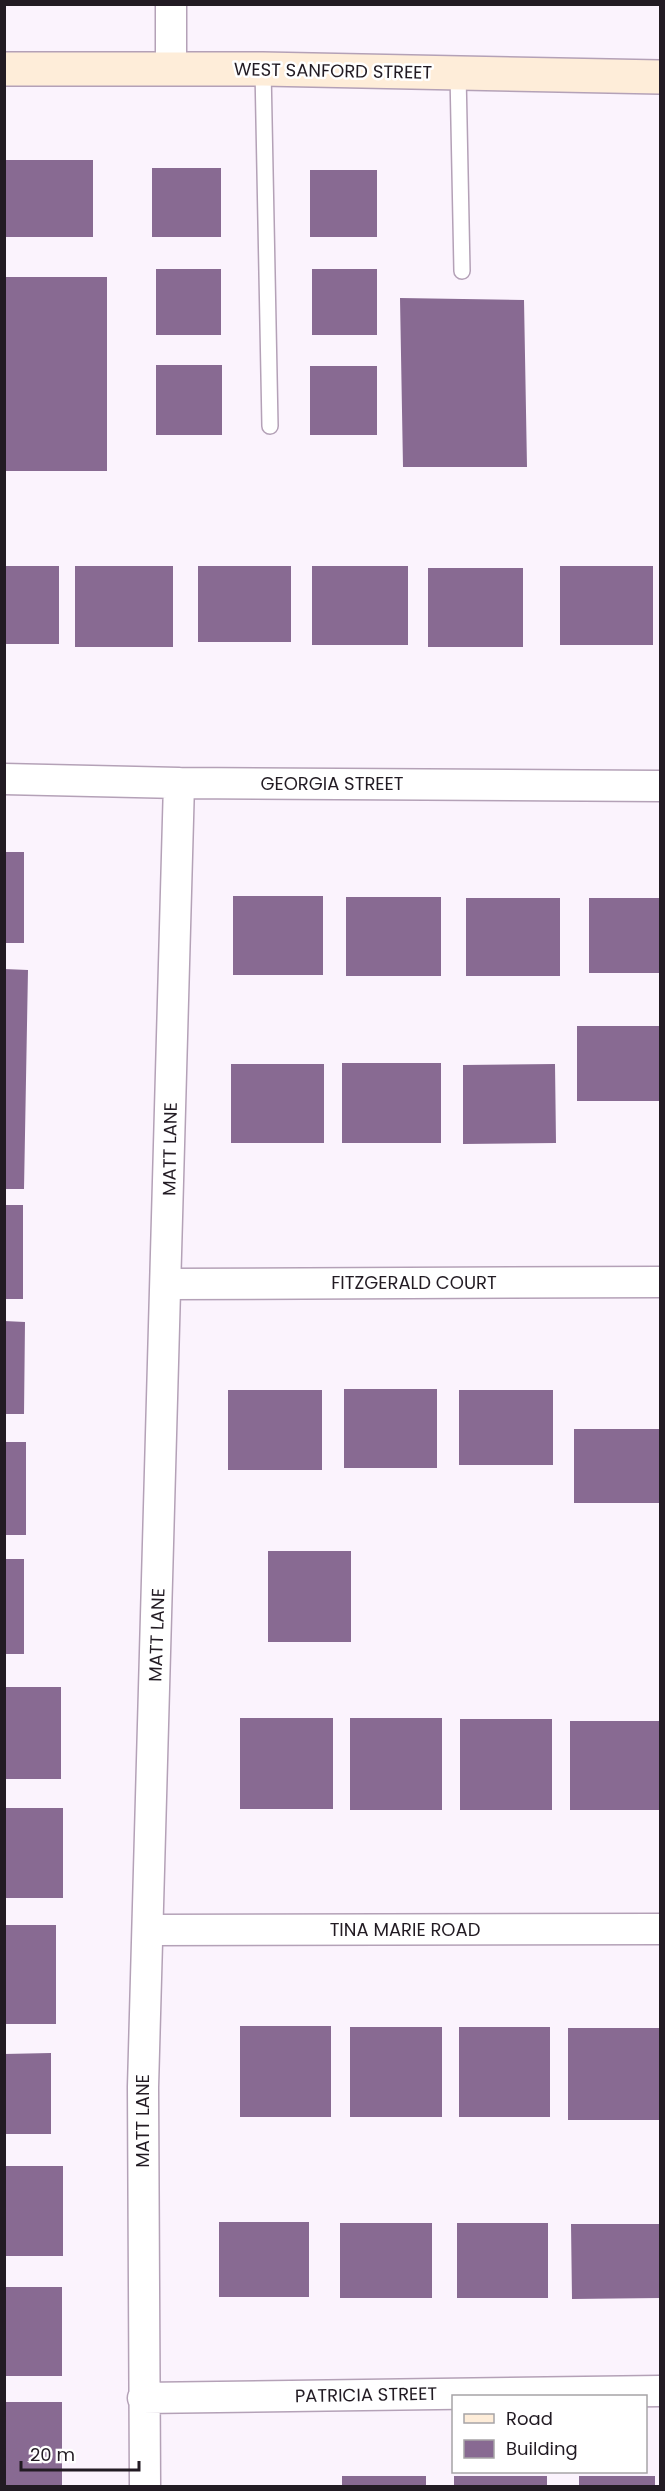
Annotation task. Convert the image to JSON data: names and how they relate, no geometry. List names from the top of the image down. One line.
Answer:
{"streets":{"street":["WEST SANFORD STREET","GEORGIA STREET","MATT LANE","FITZGERALD COURT","TINA MARIE ROAD","PATRICIA STREET"]},"crossings":[["GEORGIA STREET","MATT LANE"],["MATT LANE","FITZGERALD COURT"],["MATT LANE","TINA MARIE ROAD"],["MATT LANE","PATRICIA STREET"]],"legend":["Road","Building"],"scale_bar":"20 m"}
